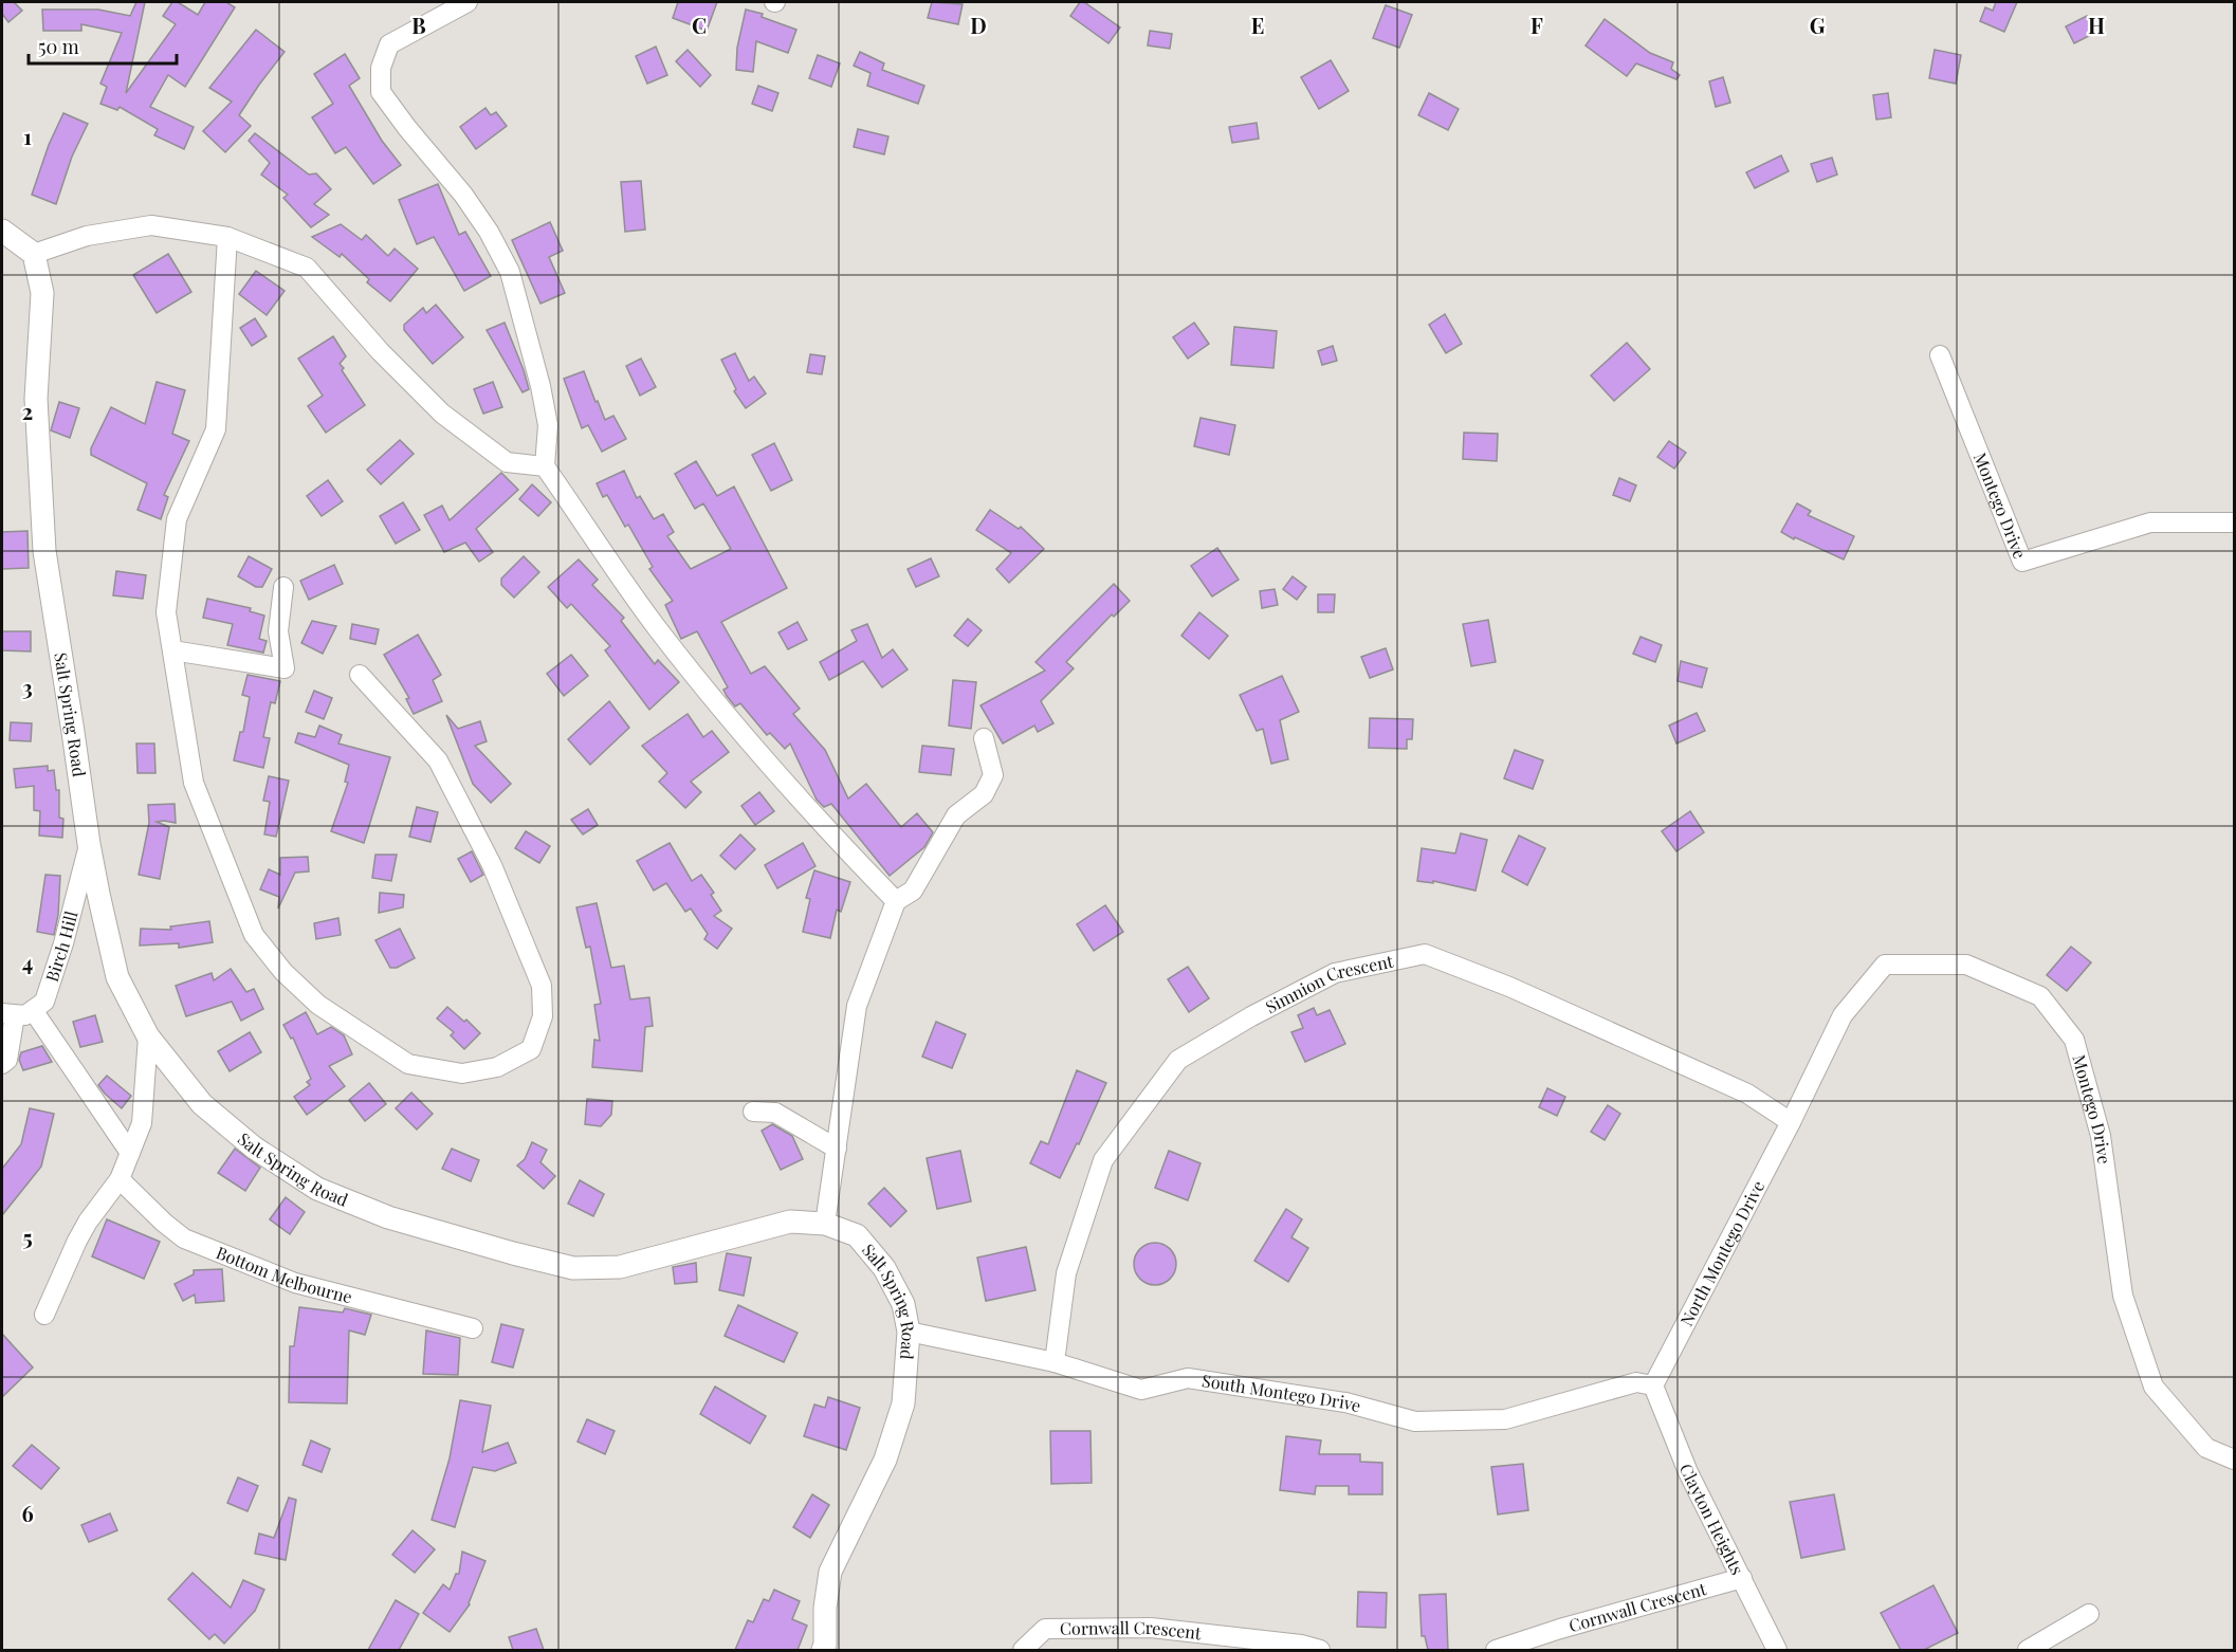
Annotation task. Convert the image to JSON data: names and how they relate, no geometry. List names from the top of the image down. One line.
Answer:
{"streets":{"street":["Montego Drive","Salt Spring Road","Birch Hill","Simnion Crescent","North Montego Drive","Bottom Melbourne","South Montego Drive","Clayton Heights","Cornwall Crescent"]},"crossings":[["Montego Drive","Simnion Crescent"],["Montego Drive","North Montego Drive"],["Salt Spring Road","Birch Hill"],["Salt Spring Road","South Montego Drive"],["Simnion Crescent","North Montego Drive"],["Simnion Crescent","South Montego Drive"],["North Montego Drive","South Montego Drive"],["North Montego Drive","Clayton Heights"],["South Montego Drive","Clayton Heights"],["Clayton Heights","Cornwall Crescent"]],"scale_bar":"50 m","grid":{"columns":["B","C","D","E","F","G","H"],"rows":["1","2","3","4","5","6"]}}
